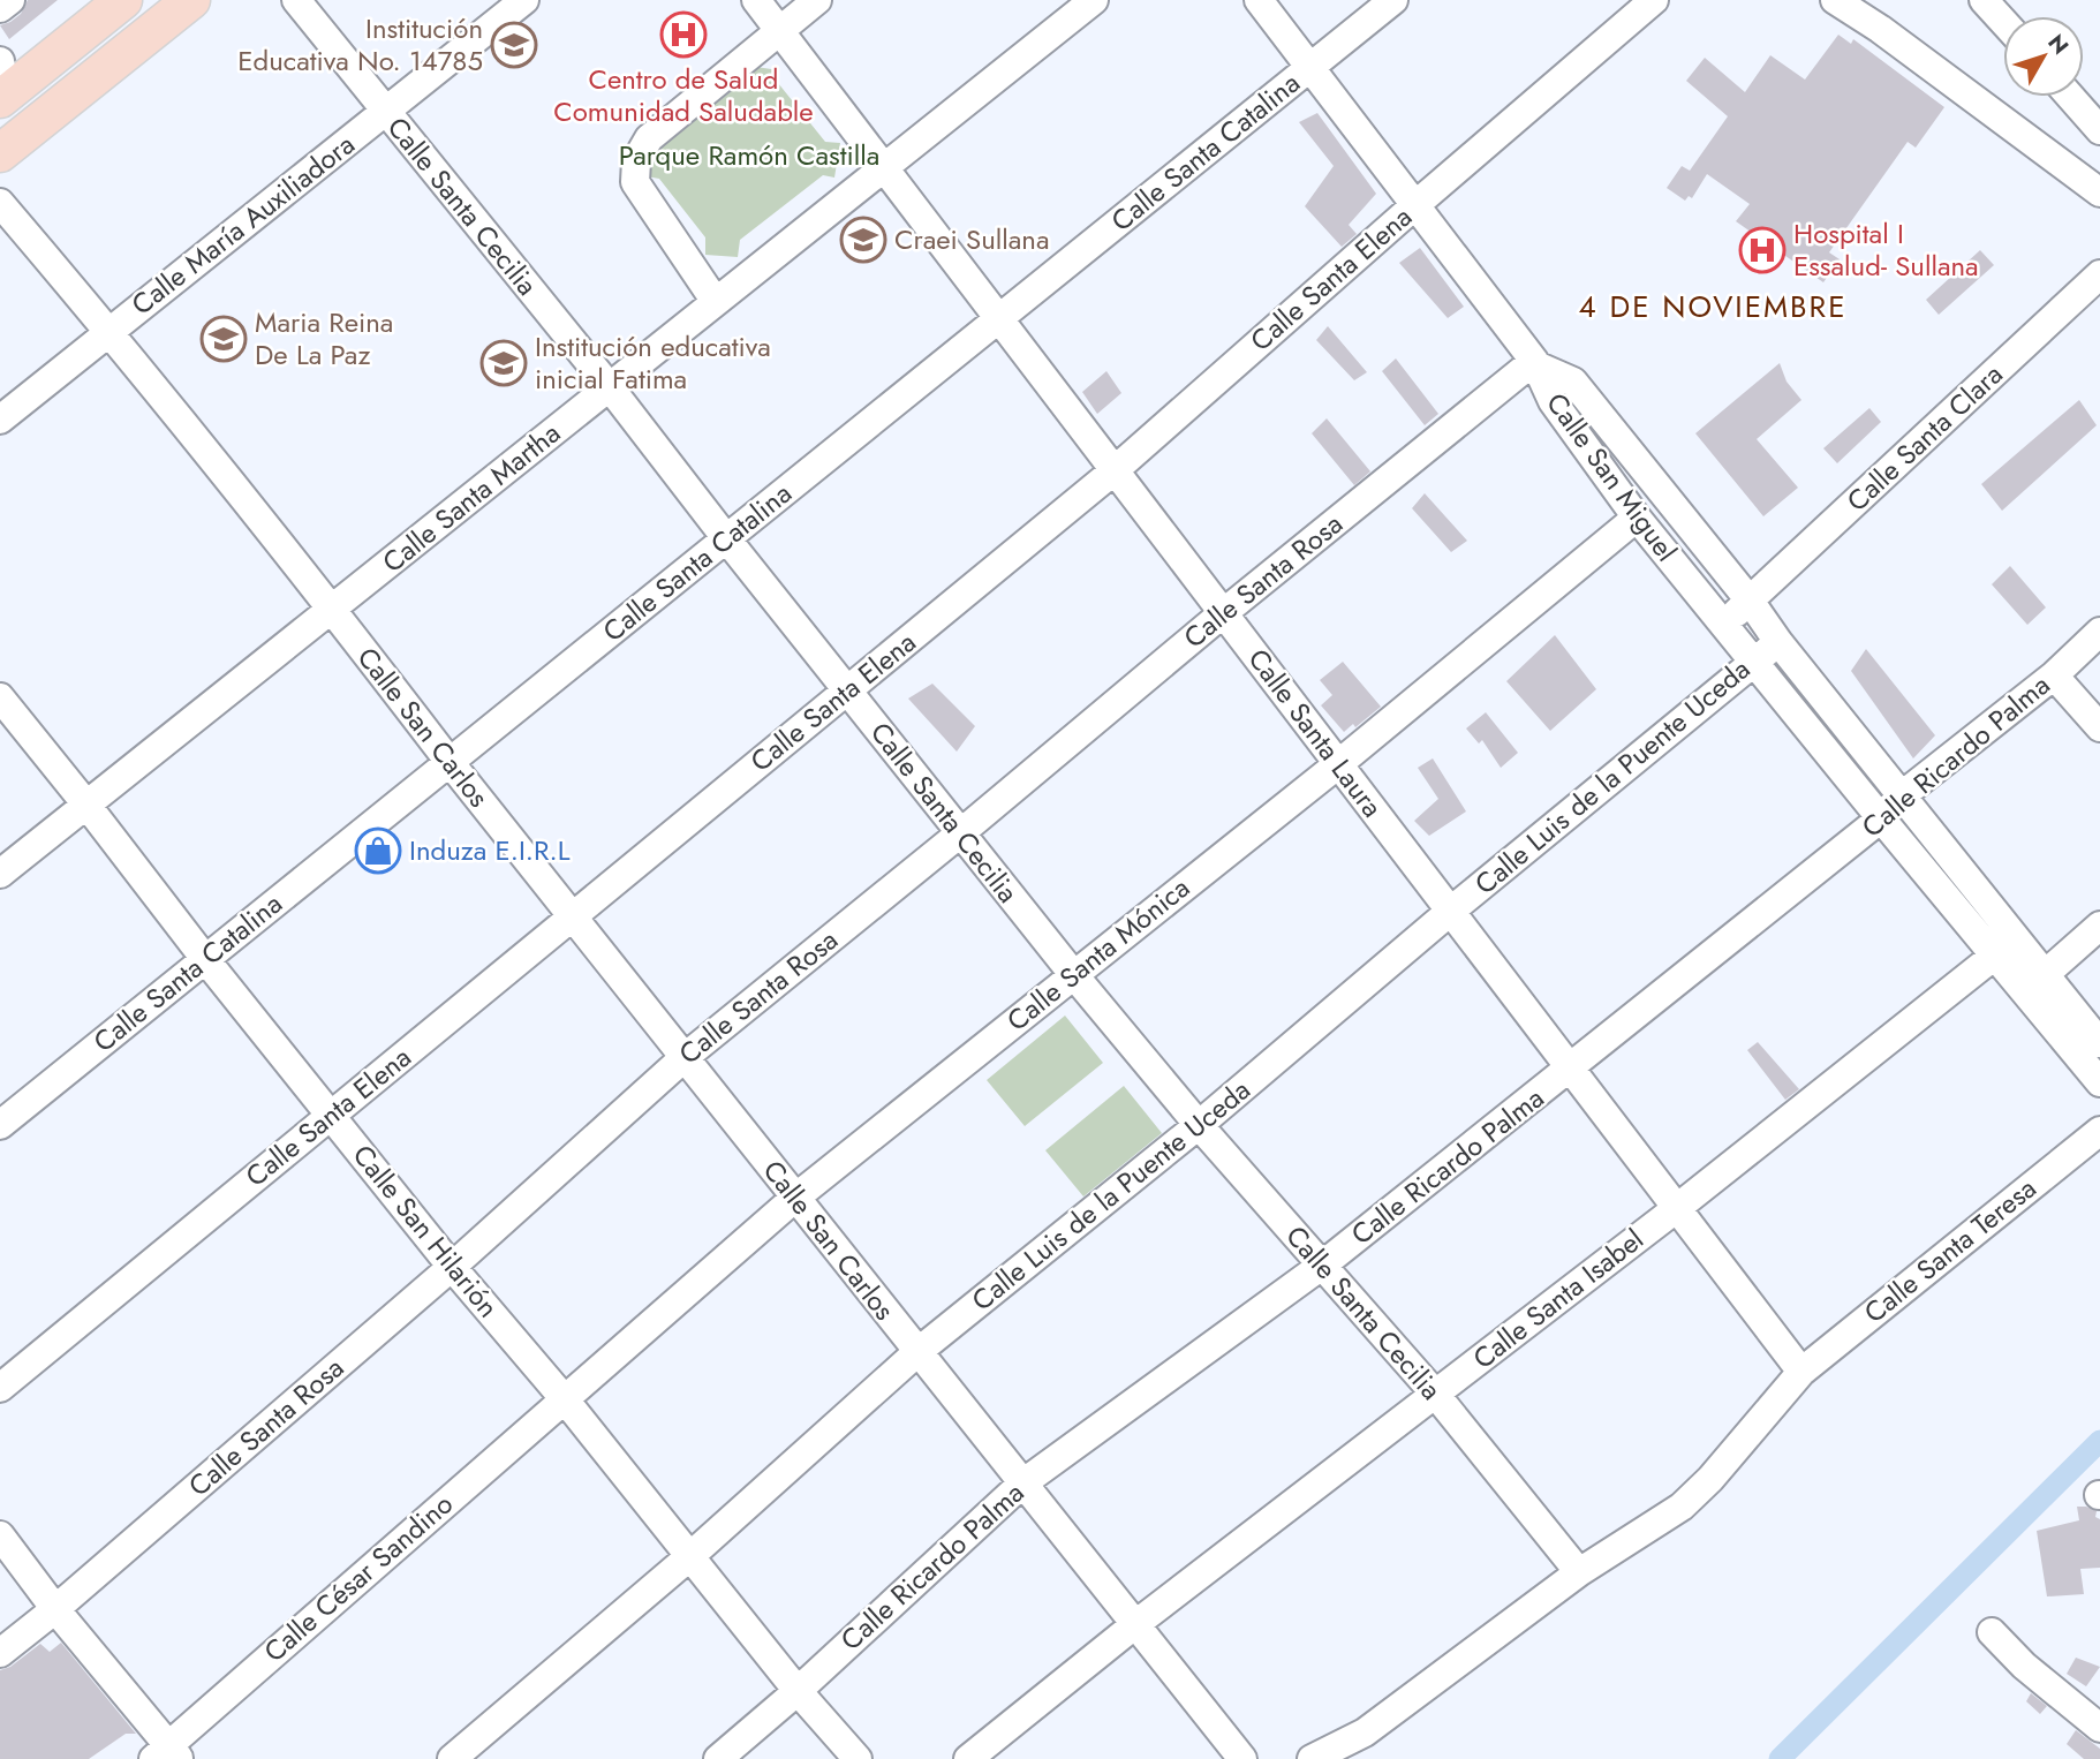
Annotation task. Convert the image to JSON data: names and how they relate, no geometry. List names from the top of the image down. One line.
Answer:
{"streets":{"street":["Calle Santa Catalina","Calle Santa Cecilia","Calle María Auxiliadora","Calle Santa Elena","Calle Santa Clara","Calle San Miguel","Calle Santa Martha","Calle Santa Rosa","Calle San Carlos","Calle Santa Laura","Calle Ricardo Palma","Calle Luis de la Puente Uceda","Calle Santa Mónica","Calle San Hilarión","Calle Santa Teresa","Calle Santa Isabel","Calle César Sandino"]},"crossings":[["Calle Santa Catalina","Calle Santa Cecilia"],["Calle Santa Catalina","Calle San Carlos"],["Calle Santa Catalina","Calle Santa Laura"],["Calle Santa Catalina","Calle San Hilarión"],["Calle Santa Cecilia","Calle María Auxiliadora"],["Calle Santa Cecilia","Calle Santa Elena"],["Calle Santa Cecilia","Calle Santa Martha"],["Calle Santa Cecilia","Calle Santa Rosa"],["Calle Santa Cecilia","Calle Ricardo Palma"],["Calle Santa Cecilia","Calle Luis de la Puente Uceda"],["Calle Santa Cecilia","Calle Santa Mónica"],["Calle Santa Cecilia","Calle Santa Teresa"],["Calle Santa Cecilia","Calle Santa Isabel"],["Calle María Auxiliadora","Calle San Carlos"],["Calle Santa Elena","Calle San Carlos"],["Calle Santa Elena","Calle Santa Laura"],["Calle Santa Elena","Calle San Hilarión"],["Calle Santa Clara","Calle San Miguel"],["Calle San Miguel","Calle Santa Rosa"],["Calle San Miguel","Calle Ricardo Palma"],["Calle San Miguel","Calle Luis de la Puente Uceda"],["Calle San Miguel","Calle Santa Mónica"],["Calle San Miguel","Calle Santa Isabel"],["Calle Santa Martha","Calle San Carlos"],["Calle Santa Martha","Calle Santa Laura"],["Calle Santa Martha","Calle San Hilarión"],["Calle Santa Rosa","Calle San Carlos"],["Calle Santa Rosa","Calle Santa Laura"],["Calle Santa Rosa","Calle San Hilarión"],["Calle San Carlos","Calle Ricardo Palma"],["Calle San Carlos","Calle Luis de la Puente Uceda"],["Calle San Carlos","Calle Santa Mónica"],["Calle San Carlos","Calle Santa Isabel"],["Calle Santa Laura","Calle Ricardo Palma"],["Calle Santa Laura","Calle Luis de la Puente Uceda"],["Calle Santa Laura","Calle Santa Mónica"],["Calle Santa Laura","Calle Santa Teresa"],["Calle Santa Laura","Calle Santa Isabel"],["Calle Ricardo Palma","Calle San Hilarión"],["Calle Luis de la Puente Uceda","Calle San Hilarión"],["Calle Santa Mónica","Calle San Hilarión"],["Calle Santa Mónica","Calle César Sandino"],["Calle San Hilarión","Calle César Sandino"]],"districts":["4 DE NOVIEMBRE"],"parks":["Parque Ramón Castilla"],"places":{"hospital":["Centro de Salud Comunidad Saludable","Hospital I Essalud- Sullana"],"school or university":["Institución Educativa No. 14785","Craei Sullana","Maria Reina De La Paz","Institución educativa inicial Fatima"],"shop":["Induza E.I.R.L"]},"north":"top right"}
